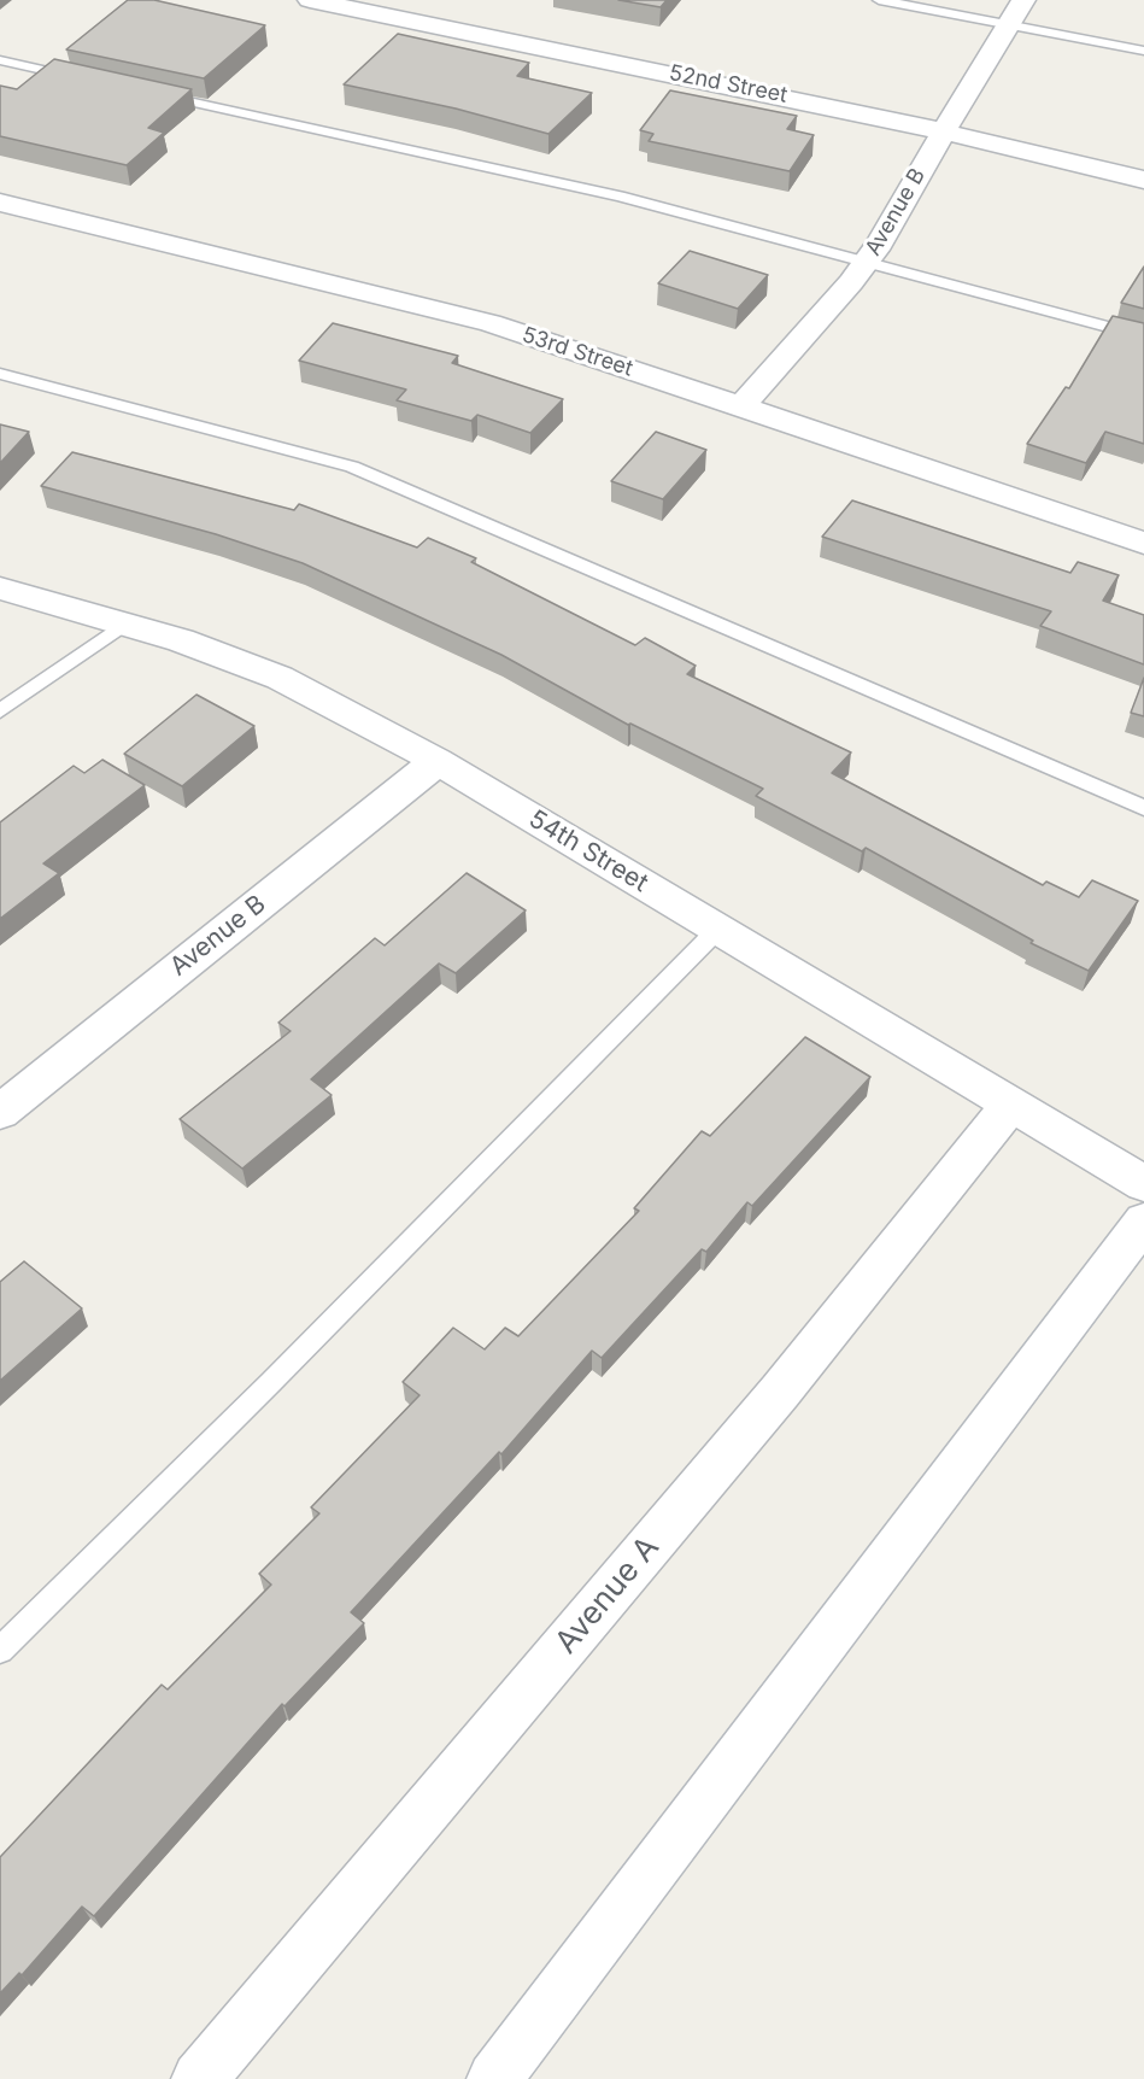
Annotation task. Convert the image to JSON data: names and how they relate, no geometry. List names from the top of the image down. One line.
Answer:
{"streets":{"street":["52nd Street","Avenue B","53rd Street","54th Street","Avenue A"]},"crossings":[["52nd Street","Avenue B"],["Avenue B","53rd Street"],["Avenue B","54th Street"],["54th Street","Avenue A"]]}
